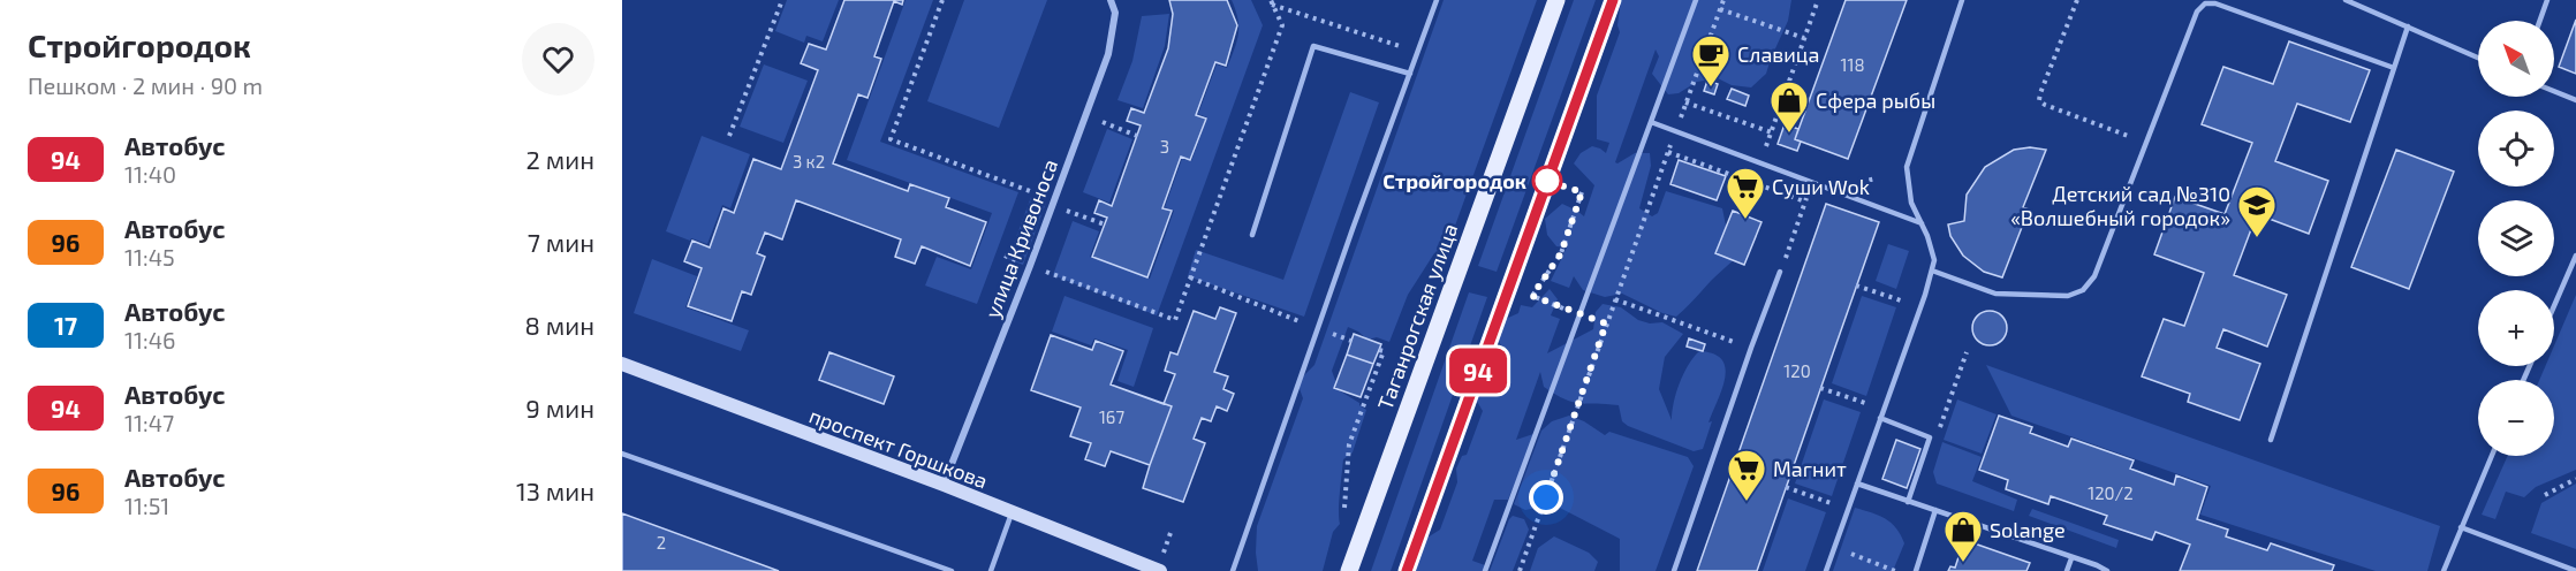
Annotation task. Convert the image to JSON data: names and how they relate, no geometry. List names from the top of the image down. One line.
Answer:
{"streets":{"main road":["Таганрогская улица"],"street":["улица Кривоноса","проспект Горшкова"]},"crossings":[["улица Кривоноса","проспект Горшкова"]],"places":{"cafe":["Славица"],"shop":["Сфера рыбы","Solange"],"other":["Стройгородок"],"supermarket":["Суши Wok","Магнит"],"school or university":["Детский сад №310 «Волшебный городок»"]},"lines":["bus line 94"],"house_numbers":["118","3","3 к2","120","167","120/2","2"],"north":"top left","page":{"heading":["Стройгородок","Пешком · 2 мин · 90 m"],"on_map":"94","map_buttons":["+","−"],"list":[{"mark":"94","name":"Автобус","note":"11:40","value":"2 мин"},{"mark":"96","name":"Автобус","note":"11:45","value":"7 мин"},{"mark":"17","name":"Автобус","note":"11:46","value":"8 мин"},{"mark":"94","name":"Автобус","note":"11:47","value":"9 мин"},{"mark":"96","name":"Автобус","note":"11:51","value":"13 мин"}]}}
